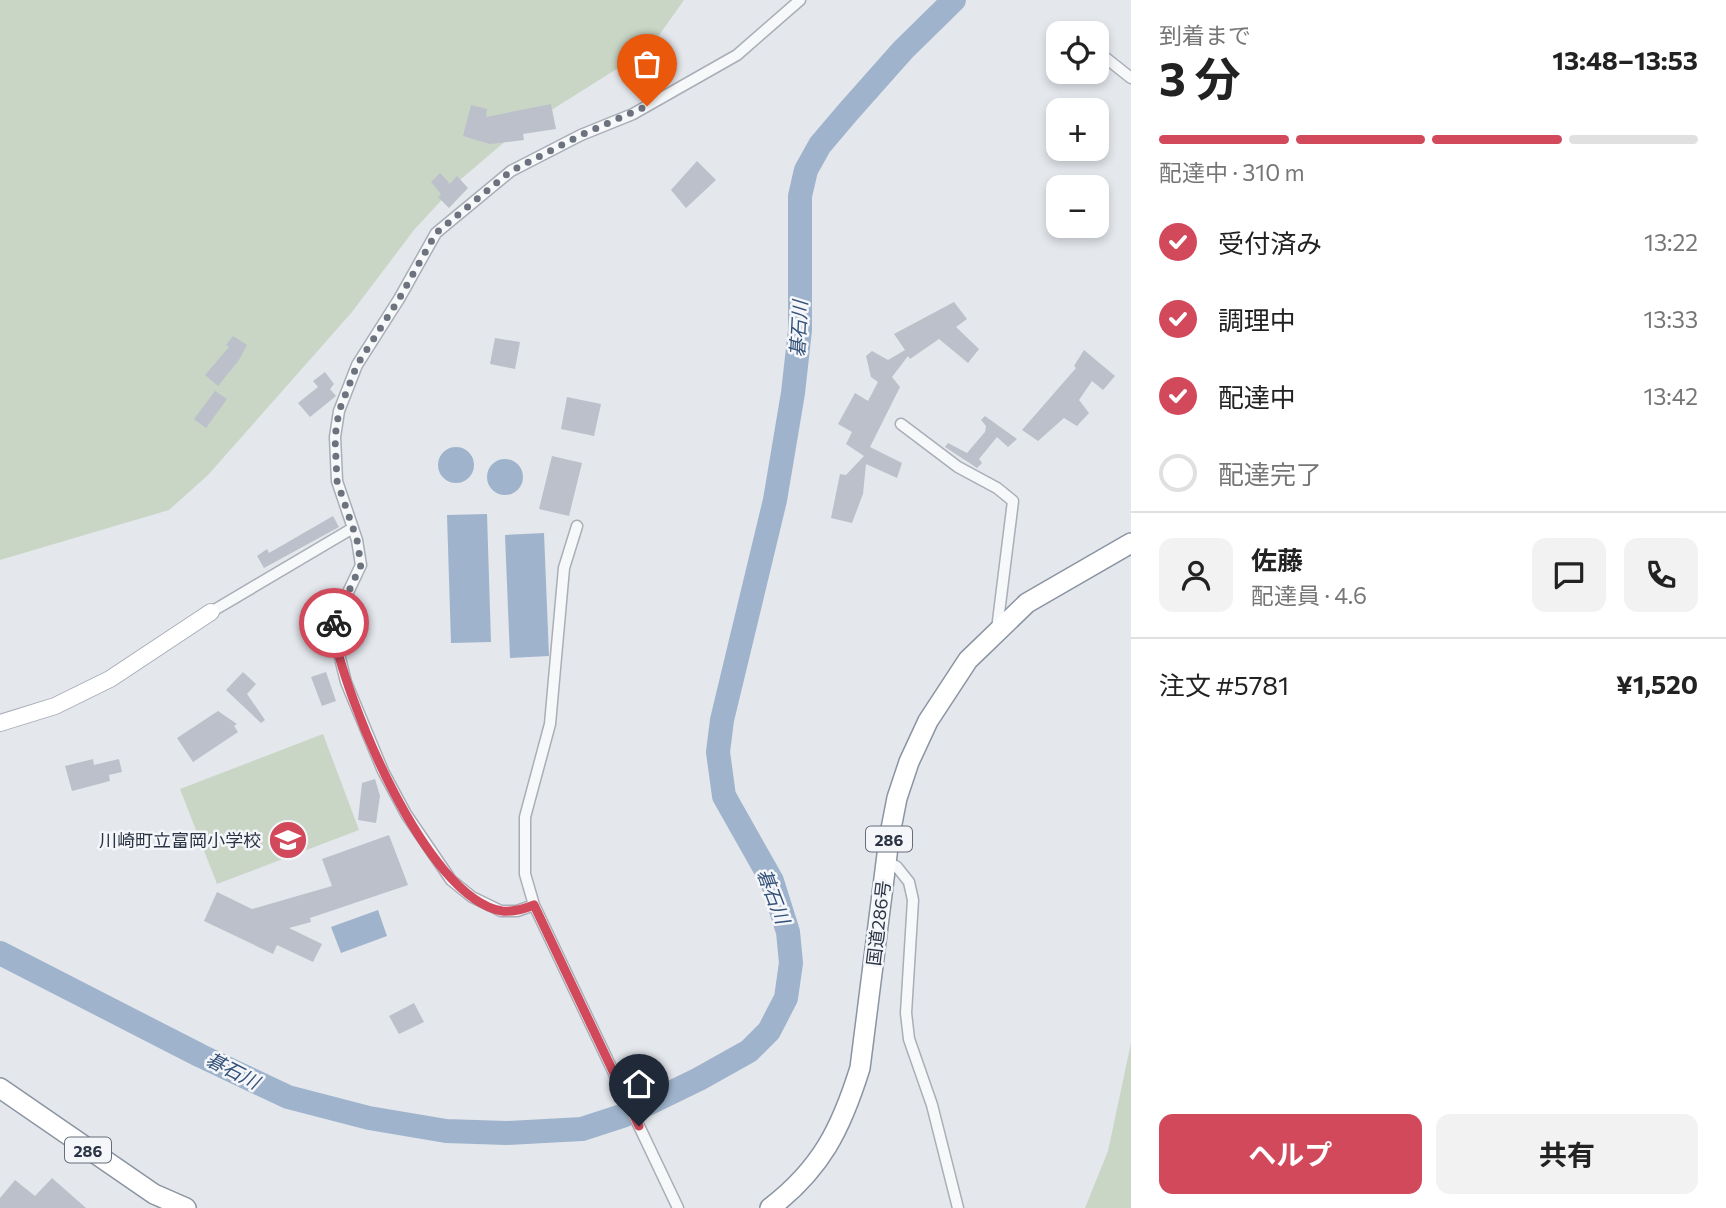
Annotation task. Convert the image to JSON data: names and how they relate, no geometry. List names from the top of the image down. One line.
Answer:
{"streets":{"highway":["286","国道286号"]},"water":["碁石川"],"places":{"school or university":["川崎町立富岡小学校"]},"page":{"heading":["3 分","到着まで","13:48–13:53"],"panel":["佐藤","配達員 · 4.6","注文 #5781","¥1,520"],"map_buttons":["+","−"],"bar":"配達中 · 310 m","list":[["受付済み","13:22"],["調理中","13:33"],["配達中","13:42"],"配達完了"],"buttons":["ヘルプ","共有"]}}
